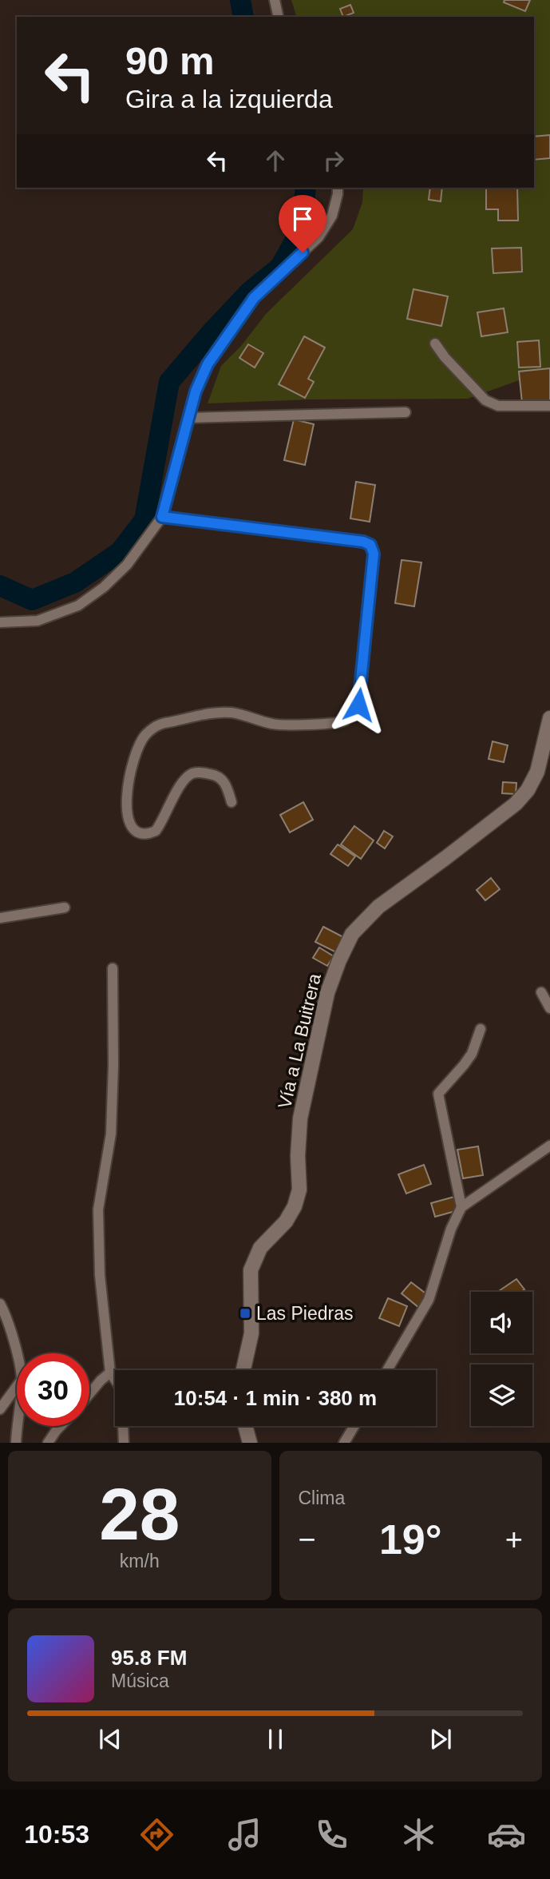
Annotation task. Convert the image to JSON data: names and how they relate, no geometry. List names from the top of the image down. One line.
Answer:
{"streets":{"street":["Vía a La Buitrera"]},"places":{"transit":["Las Piedras"]},"page":{"turn":["90 m","Gira a la izquierda"],"limit":"30","trip":"10:54 · 1 min · 380 m","tile":[["28","km/h"],"Clima"],"heat":["−","19°","+"],"song":["95.8 FM","Música"],"tabs":"10:53"}}
